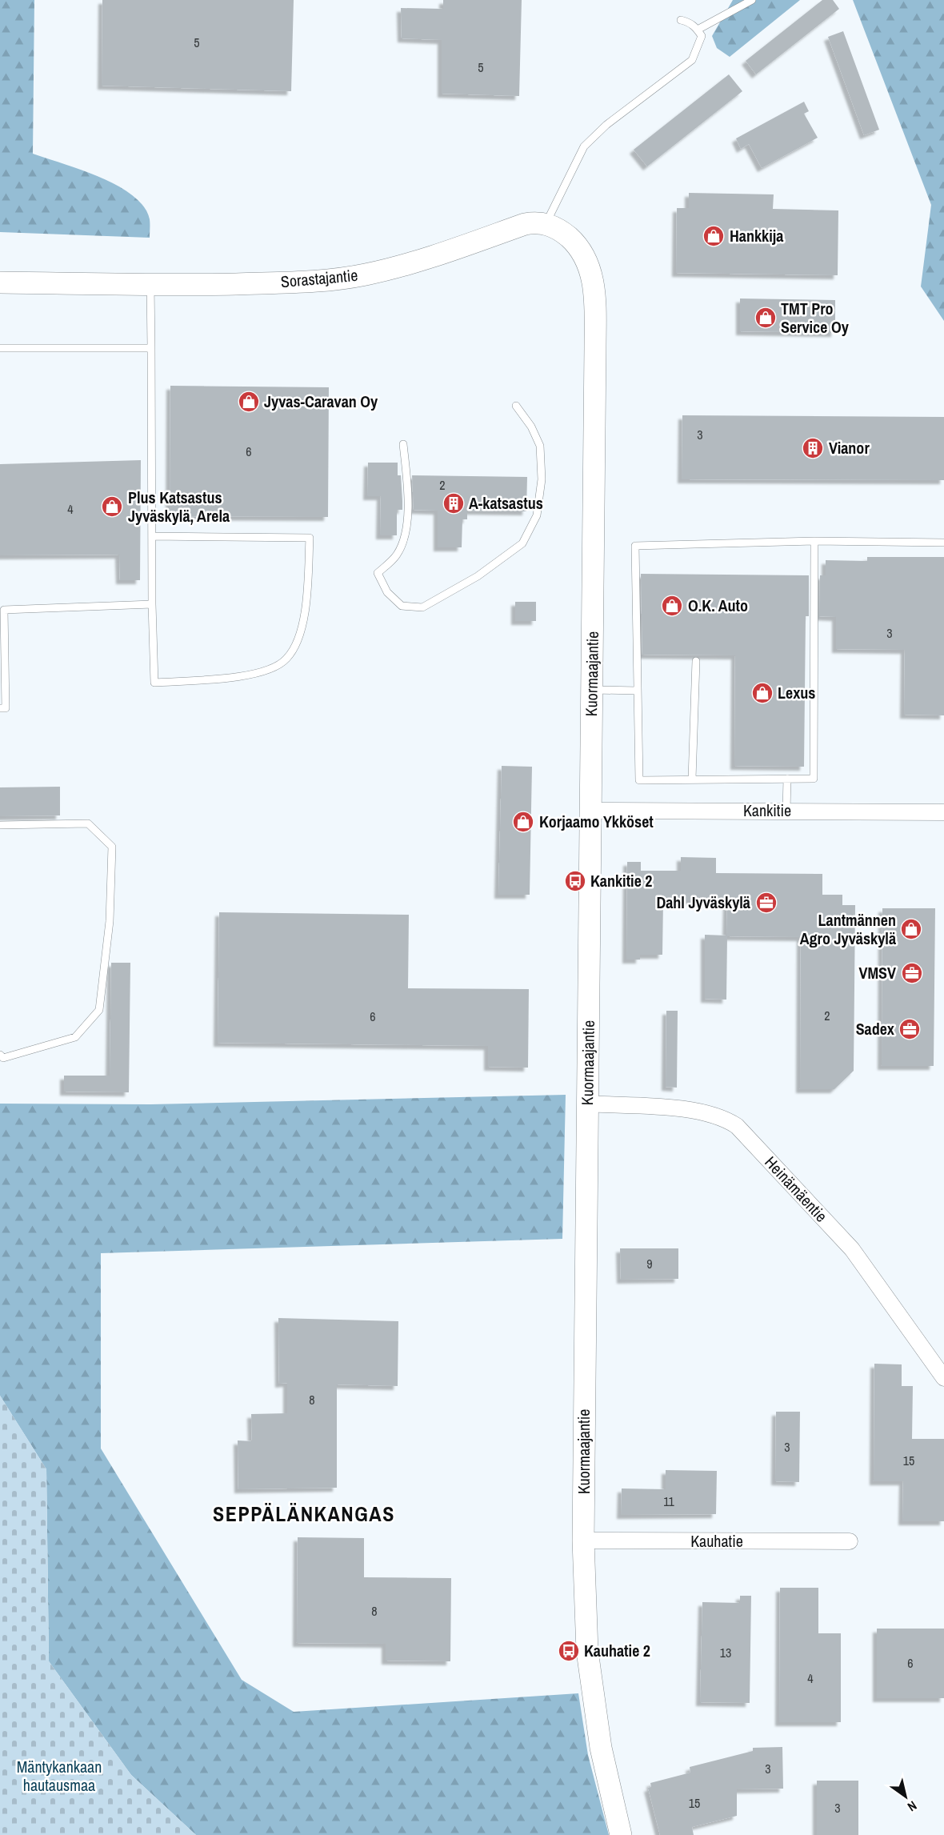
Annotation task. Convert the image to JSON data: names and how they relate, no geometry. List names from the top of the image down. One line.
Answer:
{"streets":{"street":["Sorastajantie","Kuormaajantie","Kankitie","Heinämäentie","Kauhatie"]},"crossings":[["Sorastajantie","Kuormaajantie"],["Kuormaajantie","Kankitie"],["Kuormaajantie","Heinämäentie"],["Kuormaajantie","Kauhatie"]],"districts":["SEPPÄLÄNKANGAS"],"parks":["Mäntykankaan hautausmaa"],"places":{"shop":["Hankkija","TMT Pro Service Oy","Jyvas-Caravan Oy","Plus Katsastus Jyväskylä, Arela","O.K. Auto","Lexus","Korjaamo Ykköset","Lantmännen Agro Jyväskylä"],"building":["Vianor","A-katsastus"],"bus stop":["Kankitie 2","Kauhatie 2"],"office":["Dahl Jyväskylä","VMSV","Sadex"]},"house_numbers":["5","5","3","6","2","4","3","2","6","9","8","3","15","11","8","13","6","4","3","15","3"],"north":"bottom right"}
